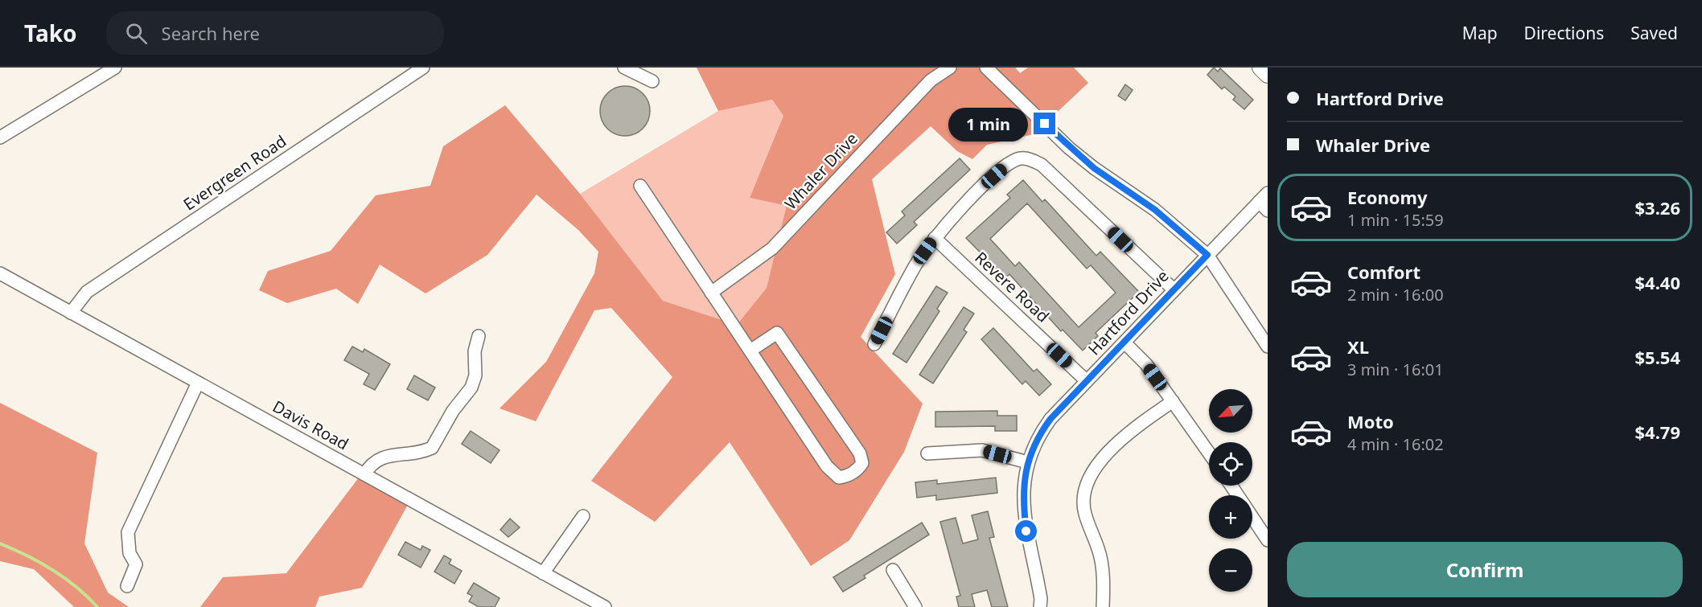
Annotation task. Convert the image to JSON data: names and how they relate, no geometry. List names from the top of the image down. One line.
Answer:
{"streets":{"street":["Whaler Drive","Evergreen Road","Revere Road","Hartford Drive","Davis Road"]},"crossings":[["Evergreen Road","Davis Road"],["Revere Road","Hartford Drive"]],"north":"bottom left","page":{"header":"Tako","search":"Search here","nav":["Map","Directions","Saved"],"banner":["Hartford Drive","Whaler Drive"],"bubble":"1 min","list":[{"name":"Economy","note":"1 min · 15:59","value":"$3.26"},{"name":"Comfort","note":"2 min · 16:00","value":"$4.40"},{"name":"XL","note":"3 min · 16:01","value":"$5.54"},{"name":"Moto","note":"4 min · 16:02","value":"$4.79"}],"map_buttons":["+","−"],"buttons":"Confirm"}}
